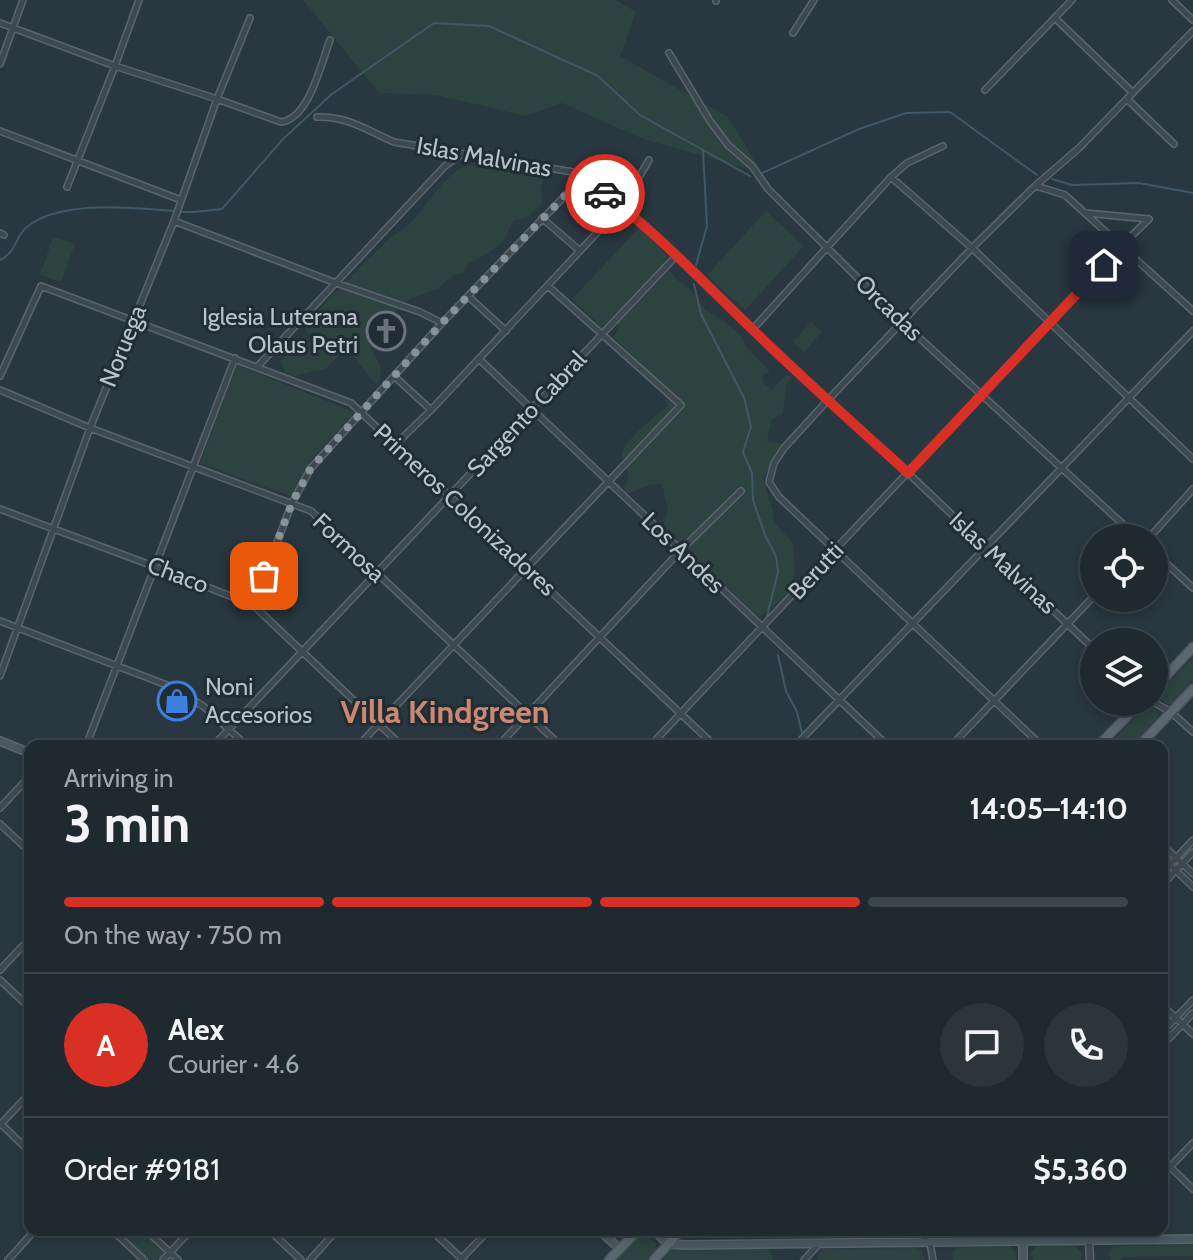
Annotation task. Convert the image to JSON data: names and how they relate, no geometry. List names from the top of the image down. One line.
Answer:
{"streets":{"street":["Islas Malvinas","Orcadas","Noruega","Sargento Cabral","Primeros Colonizadores","Formosa","Los Andes","Berutti","Chaco"]},"crossings":[["Islas Malvinas","Sargento Cabral"],["Islas Malvinas","Berutti"],["Orcadas","Berutti"],["Noruega","Primeros Colonizadores"],["Noruega","Formosa"],["Noruega","Chaco"],["Sargento Cabral","Primeros Colonizadores"],["Sargento Cabral","Formosa"],["Sargento Cabral","Los Andes"],["Sargento Cabral","Chaco"],["Primeros Colonizadores","Berutti"],["Los Andes","Berutti"]],"districts":["Villa Kindgreen"],"places":{"church":["Iglesia Luterana Olaus Petri"],"shop":["Noni Accesorios"]},"page":{"heading":["3 min","Arriving in","14:05–14:10"],"panel":["Alex","Courier · 4.6","Order #9181","$5,360"],"bar":"On the way · 750 m","round":"A"}}
